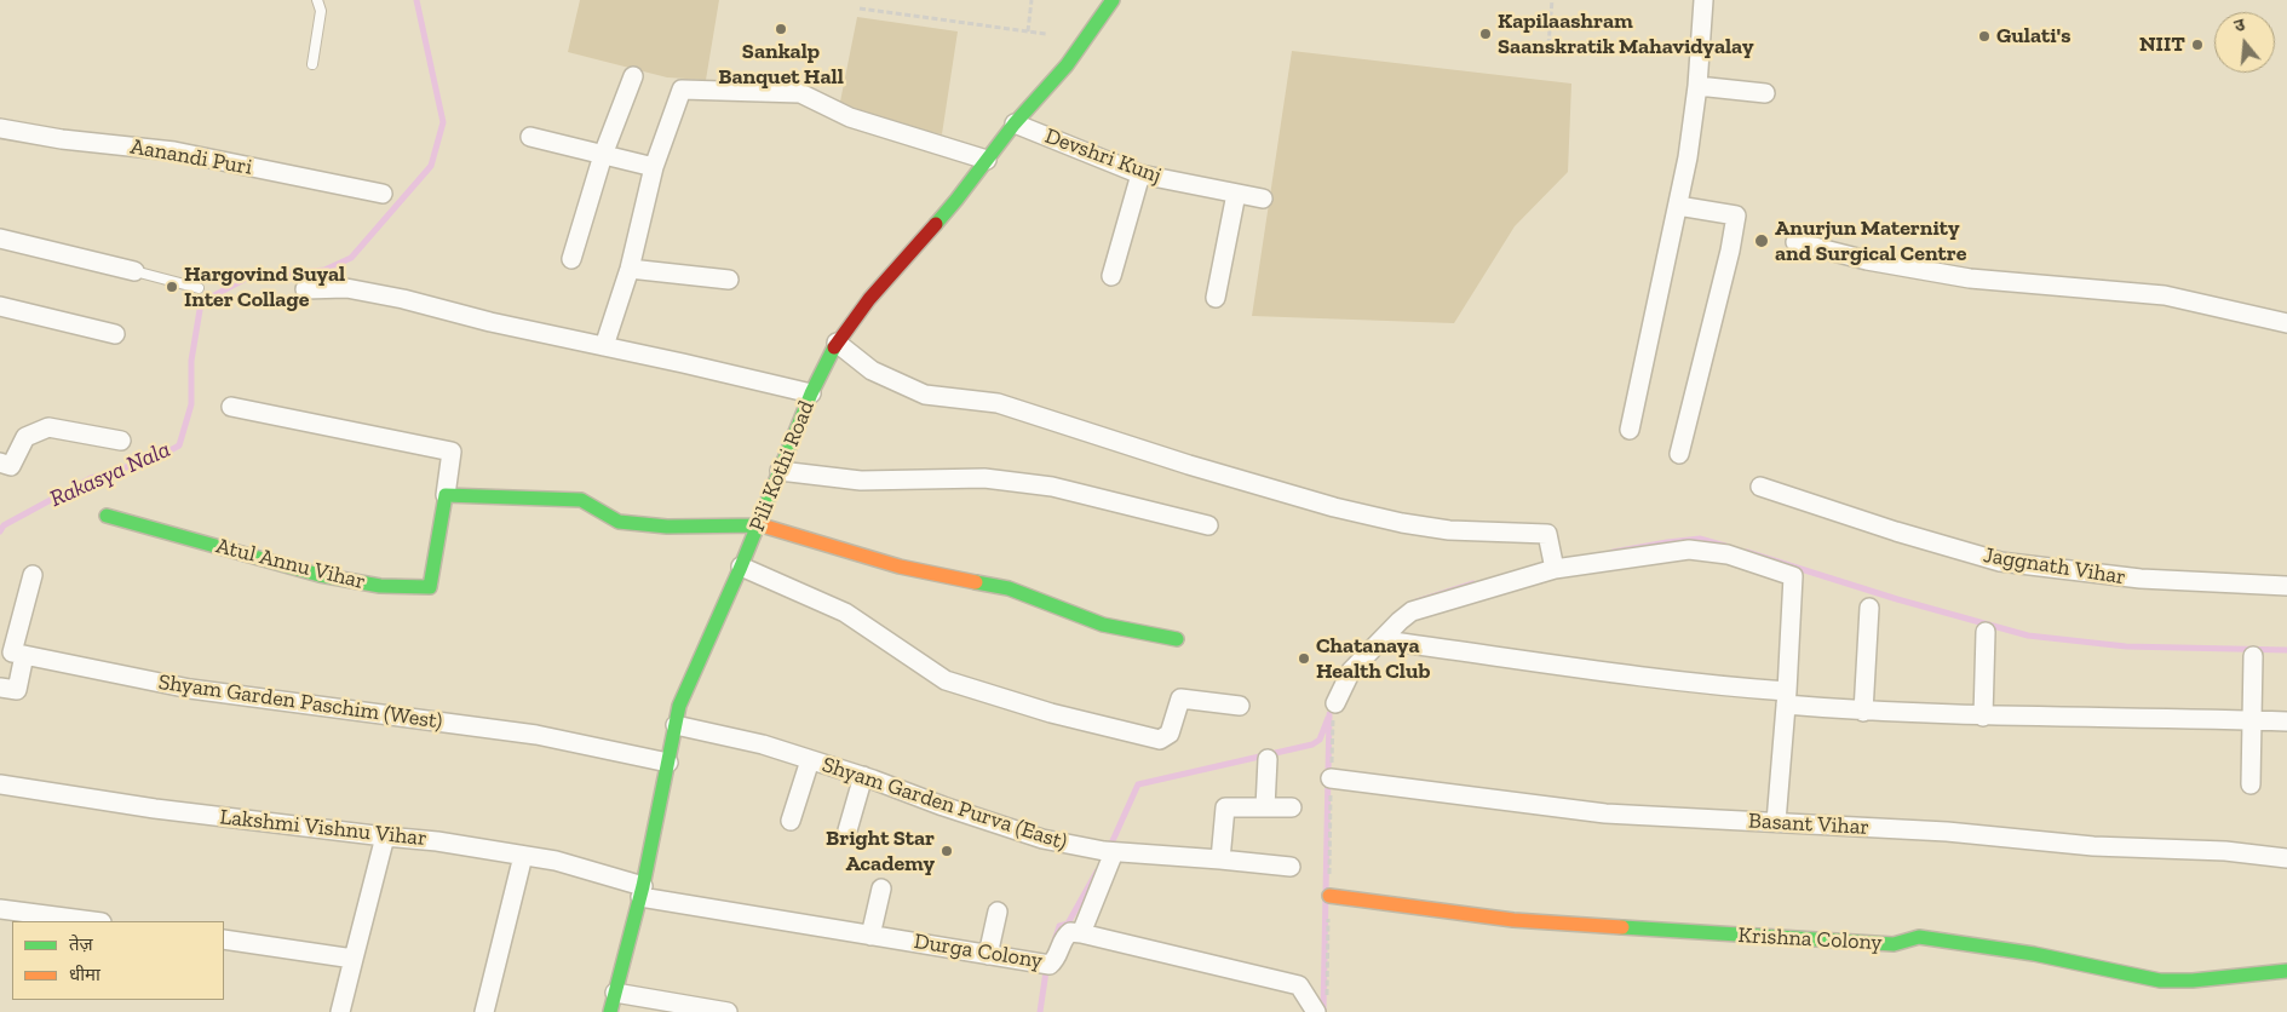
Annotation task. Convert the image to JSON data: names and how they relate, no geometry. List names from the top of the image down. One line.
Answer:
{"streets":{"street":["Devshri Kunj","Aanandi Puri","Pili Kothi Road","Atul Annu Vihar","Jaggnath Vihar","Shyam Garden Paschim (West)","Shyam Garden Purva (East)","Basant Vihar","Lakshmi Vishnu Vihar","Krishna Colony","Durga Colony"]},"crossings":[["Devshri Kunj","Pili Kothi Road"],["Pili Kothi Road","Shyam Garden Paschim (West)"],["Pili Kothi Road","Shyam Garden Purva (East)"],["Pili Kothi Road","Lakshmi Vishnu Vihar"],["Pili Kothi Road","Durga Colony"],["Lakshmi Vishnu Vihar","Durga Colony"]],"water":["Rakasya Nala"],"places":["Sankalp Banquet Hall","Kapilaashram Saanskratik Mahavidyalay","Gulati's","NIIT","Anurjun Maternity and Surgical Centre","Hargovind Suyal Inter Collage","Chatanaya Health Club","Bright Star Academy"],"legend":["तेज़","धीमा"],"north":"top"}
